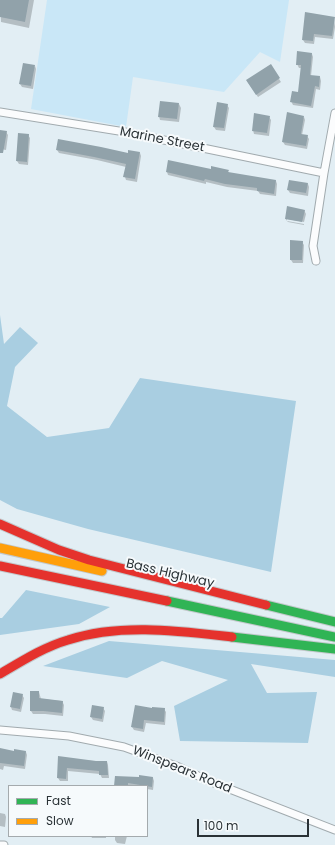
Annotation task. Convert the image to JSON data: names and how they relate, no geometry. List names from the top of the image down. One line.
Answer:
{"streets":{"highway":["Bass Highway"],"street":["Marine Street","Winspears Road"]},"legend":["Fast","Slow"],"scale_bar":"100 m"}
